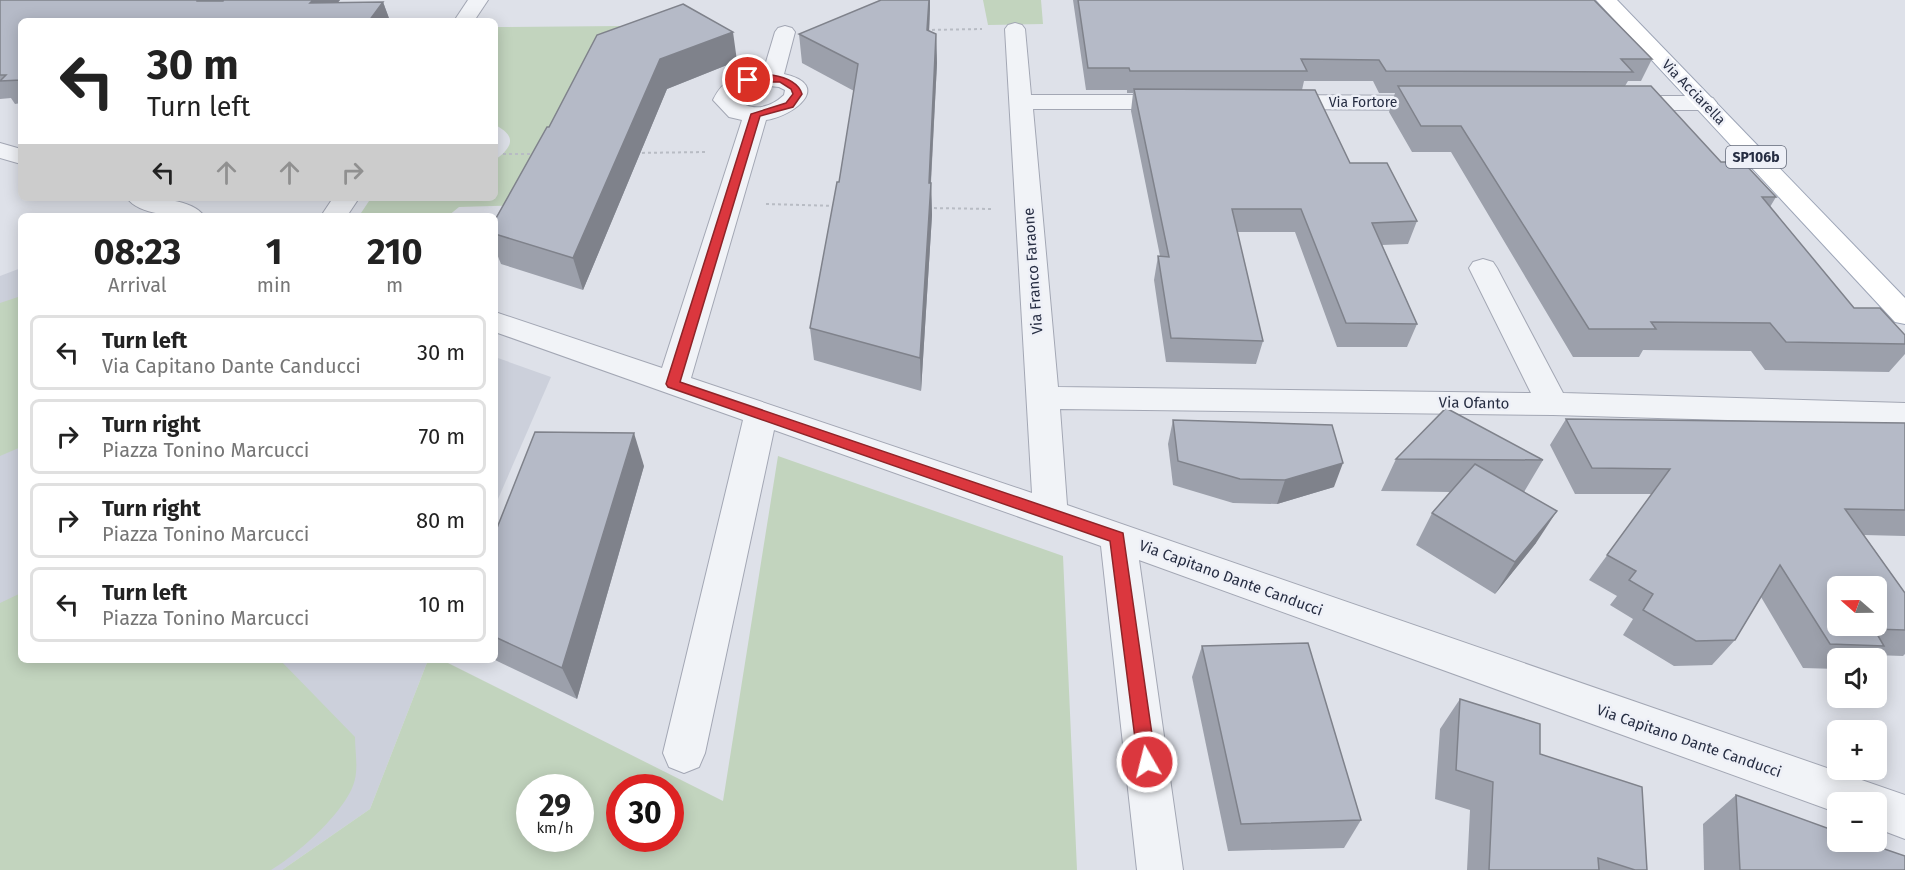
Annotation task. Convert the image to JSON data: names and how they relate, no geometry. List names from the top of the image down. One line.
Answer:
{"streets":{"main road":["Via Acciarella","SP106b"],"street":["Via Fortore","Via Franco Faraone","Via Ofanto","Via Capitano Dante Canducci"]},"crossings":[["Via Franco Faraone","Via Ofanto"],["Via Franco Faraone","Via Capitano Dante Canducci"]],"north":"left","page":{"turn":["30 m","Turn left"],"eta":["08:23","Arrival","1","min","210","m"],"list":[{"name":"Turn left","note":"Via Capitano Dante Canducci","value":"30 m"},{"name":"Turn right","note":"Piazza Tonino Marcucci","value":"70 m"},{"name":"Turn right","note":"Piazza Tonino Marcucci","value":"80 m"},{"name":"Turn left","note":"Piazza Tonino Marcucci","value":"10 m"}],"map_buttons":["+","−"],"speed":"29 km/h","limit":"30"}}
